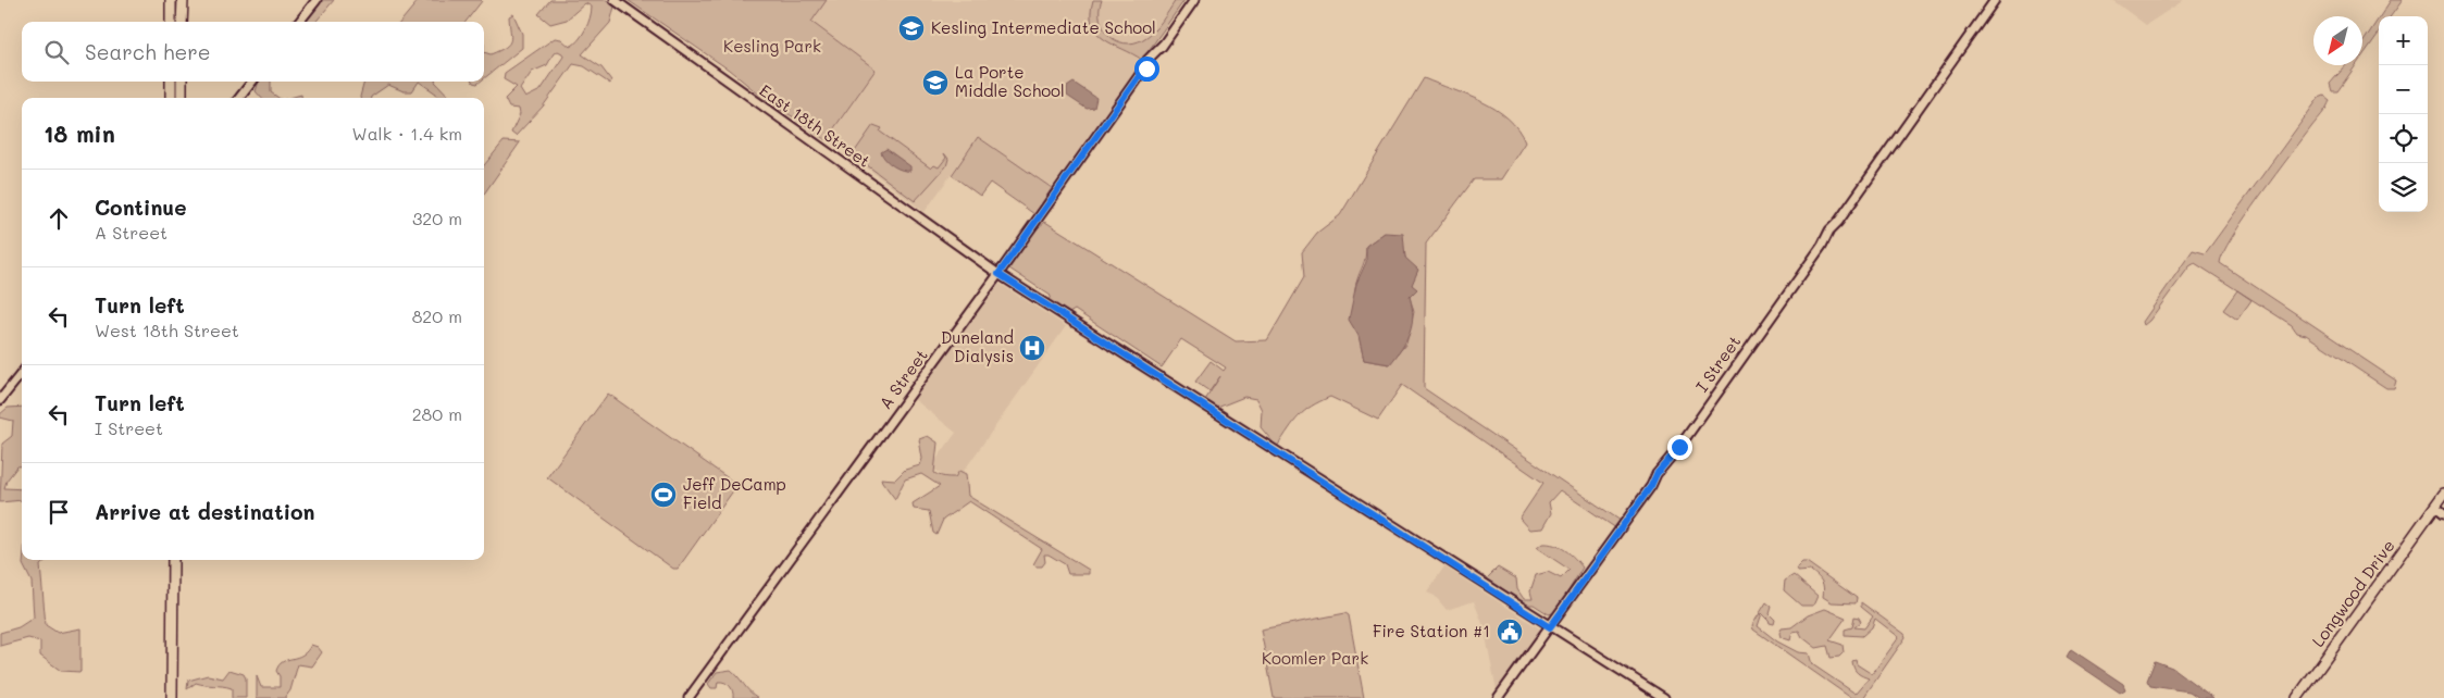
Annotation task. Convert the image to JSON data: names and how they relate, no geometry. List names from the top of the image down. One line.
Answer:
{"streets":{"main road":["Longwood Drive"],"street":["East 18th Street","I Street","A Street"]},"crossings":[["East 18th Street","I Street"],["East 18th Street","A Street"]],"parks":["Kesling Park","Koomler Park"],"places":{"school or university":["Kesling Intermediate School","La Porte Middle School"],"hospital":["Duneland Dialysis"],"sports":["Jeff DeCamp Field"],"public building":["Fire Station #1"]},"north":"bottom left","page":{"map_buttons":["+","−"],"search":"Search here","heading":["18 min","Walk · 1.4 km"],"list":[["Continue","A Street","320 m"],["Turn left","West 18th Street","820 m"],["Turn left","I Street","280 m"],"Arrive at destination"]}}
